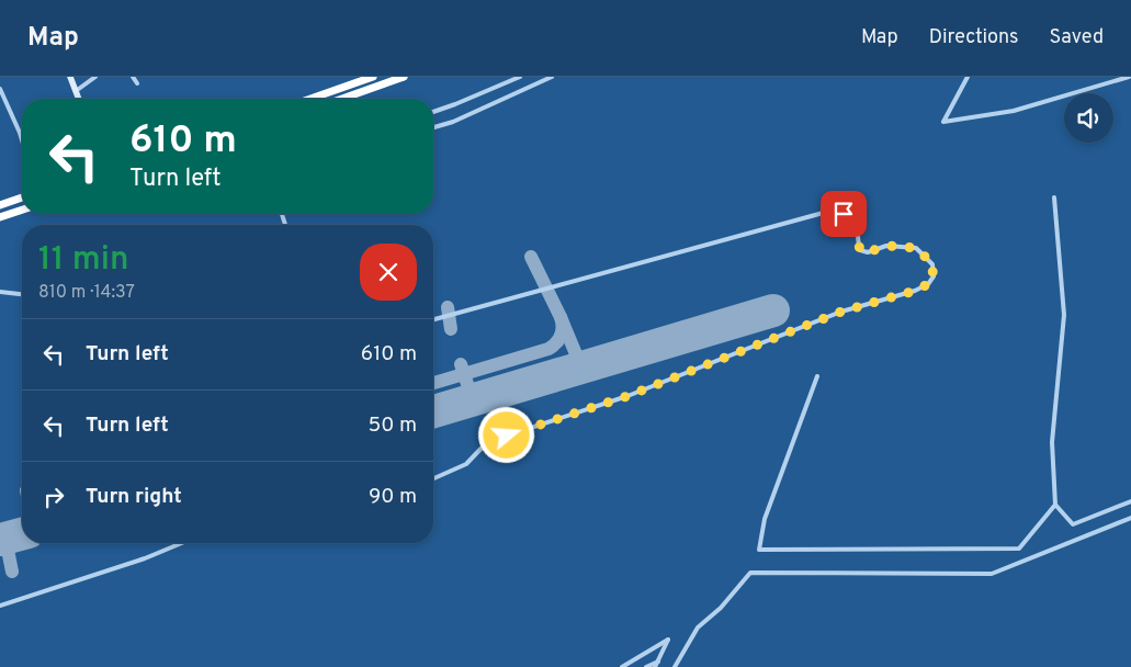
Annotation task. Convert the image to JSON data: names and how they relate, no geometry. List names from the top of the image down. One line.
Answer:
{"page":{"header":"Map","nav":["Map","Directions","Saved"],"turn":["610 m","Turn left"],"heading":["11 min","810 m · 14:37"],"list":[{"name":"Turn left","value":"610 m"},{"name":"Turn left","value":"50 m"},{"name":"Turn right","value":"90 m"}]}}
